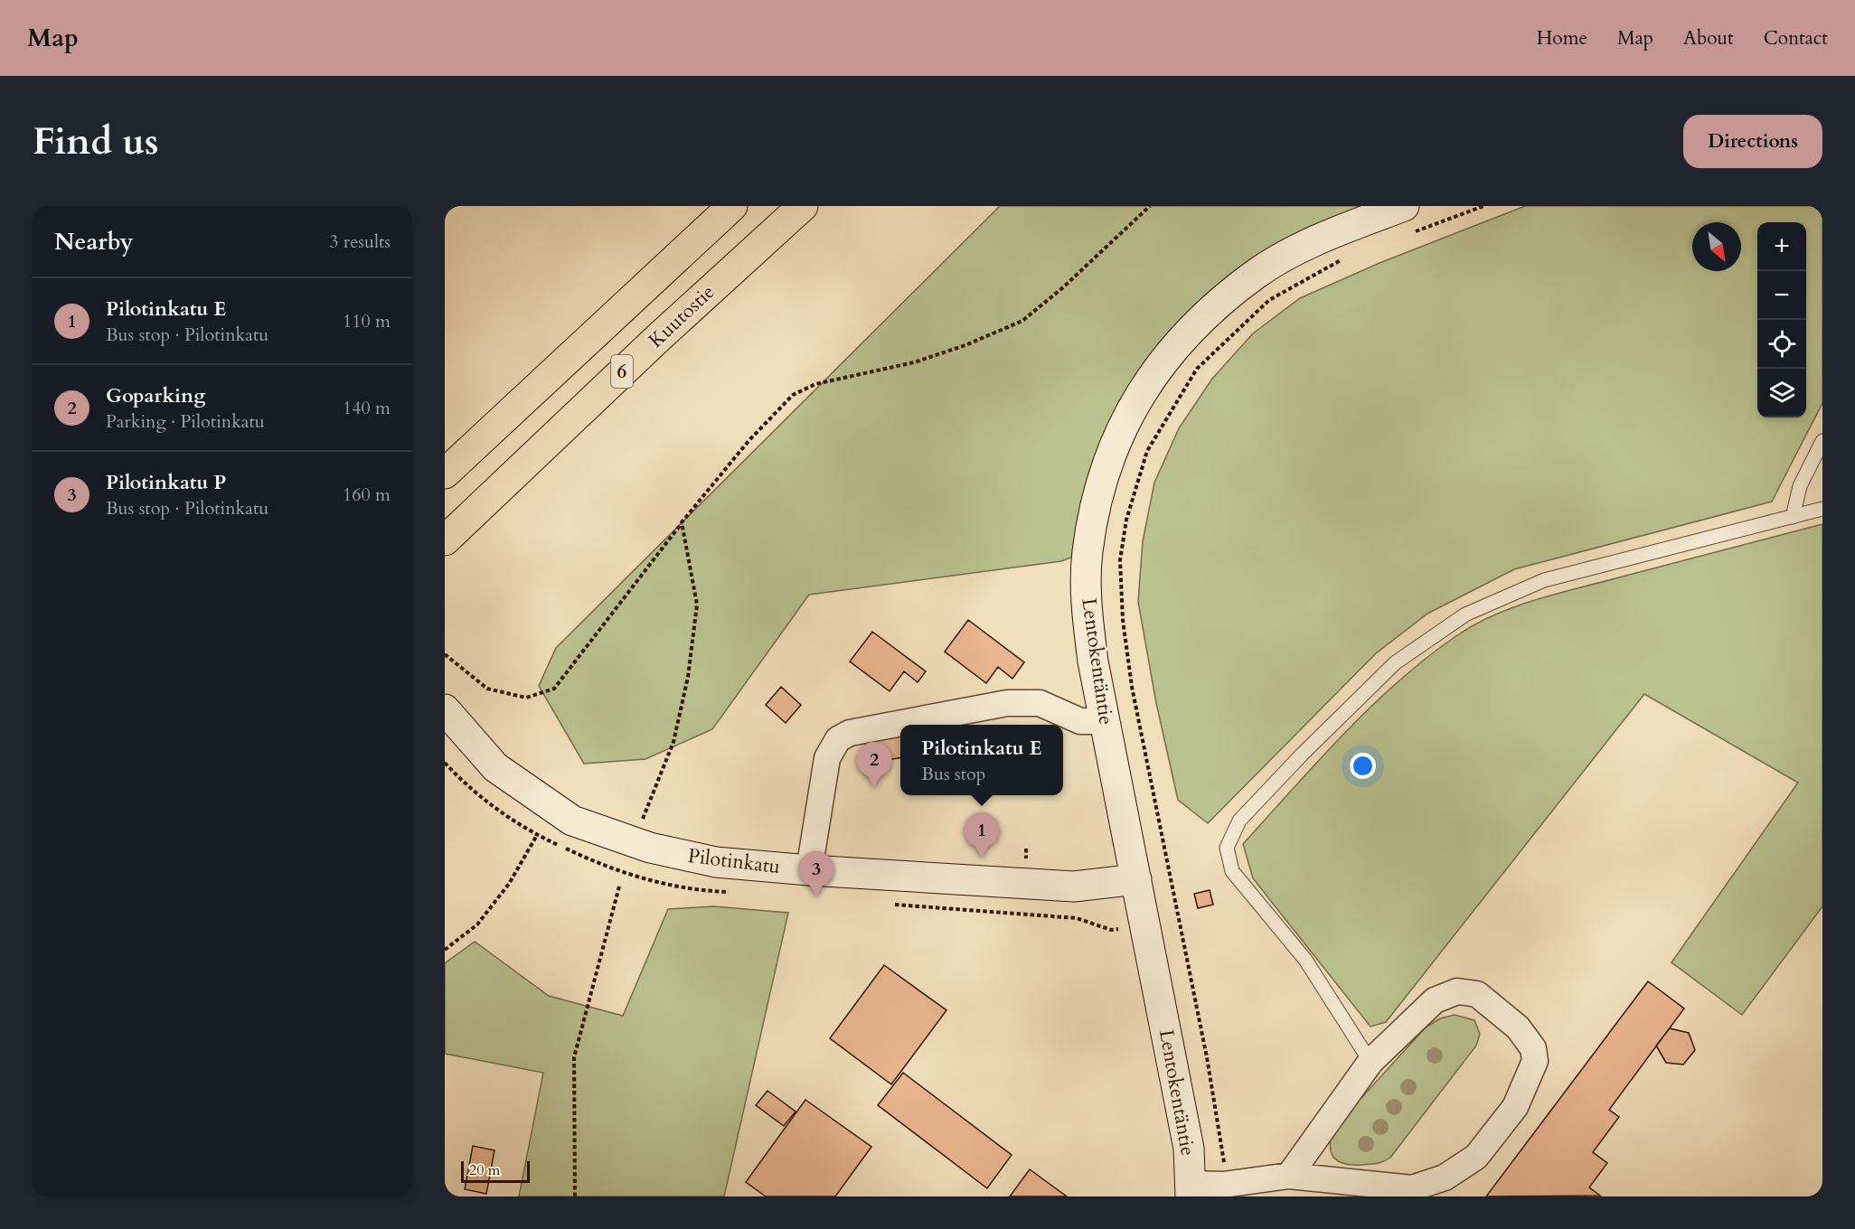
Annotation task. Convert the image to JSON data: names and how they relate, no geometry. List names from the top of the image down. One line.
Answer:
{"streets":{"highway":["Kuutostie","6"],"street":["Lentokentäntie","Pilotinkatu"]},"crossings":[["Lentokentäntie","Pilotinkatu"]],"scale_bar":"20 m","north":"bottom right","page":{"header":"Map","nav":["Home","Map","About","Contact"],"buttons":"Directions","title":"Find us","heading":["Nearby","3 results"],"map_buttons":["+","−"],"list":[{"mark":"1","name":"Pilotinkatu E","note":"Bus stop · Pilotinkatu","value":"110 m"},{"mark":"2","name":"Goparking","note":"Parking · Pilotinkatu","value":"140 m"},{"mark":"3","name":"Pilotinkatu P","note":"Bus stop · Pilotinkatu","value":"160 m"}],"popup":["Pilotinkatu E","Bus stop"],"pins":["2","1","3"],"scale":"20 m"}}
